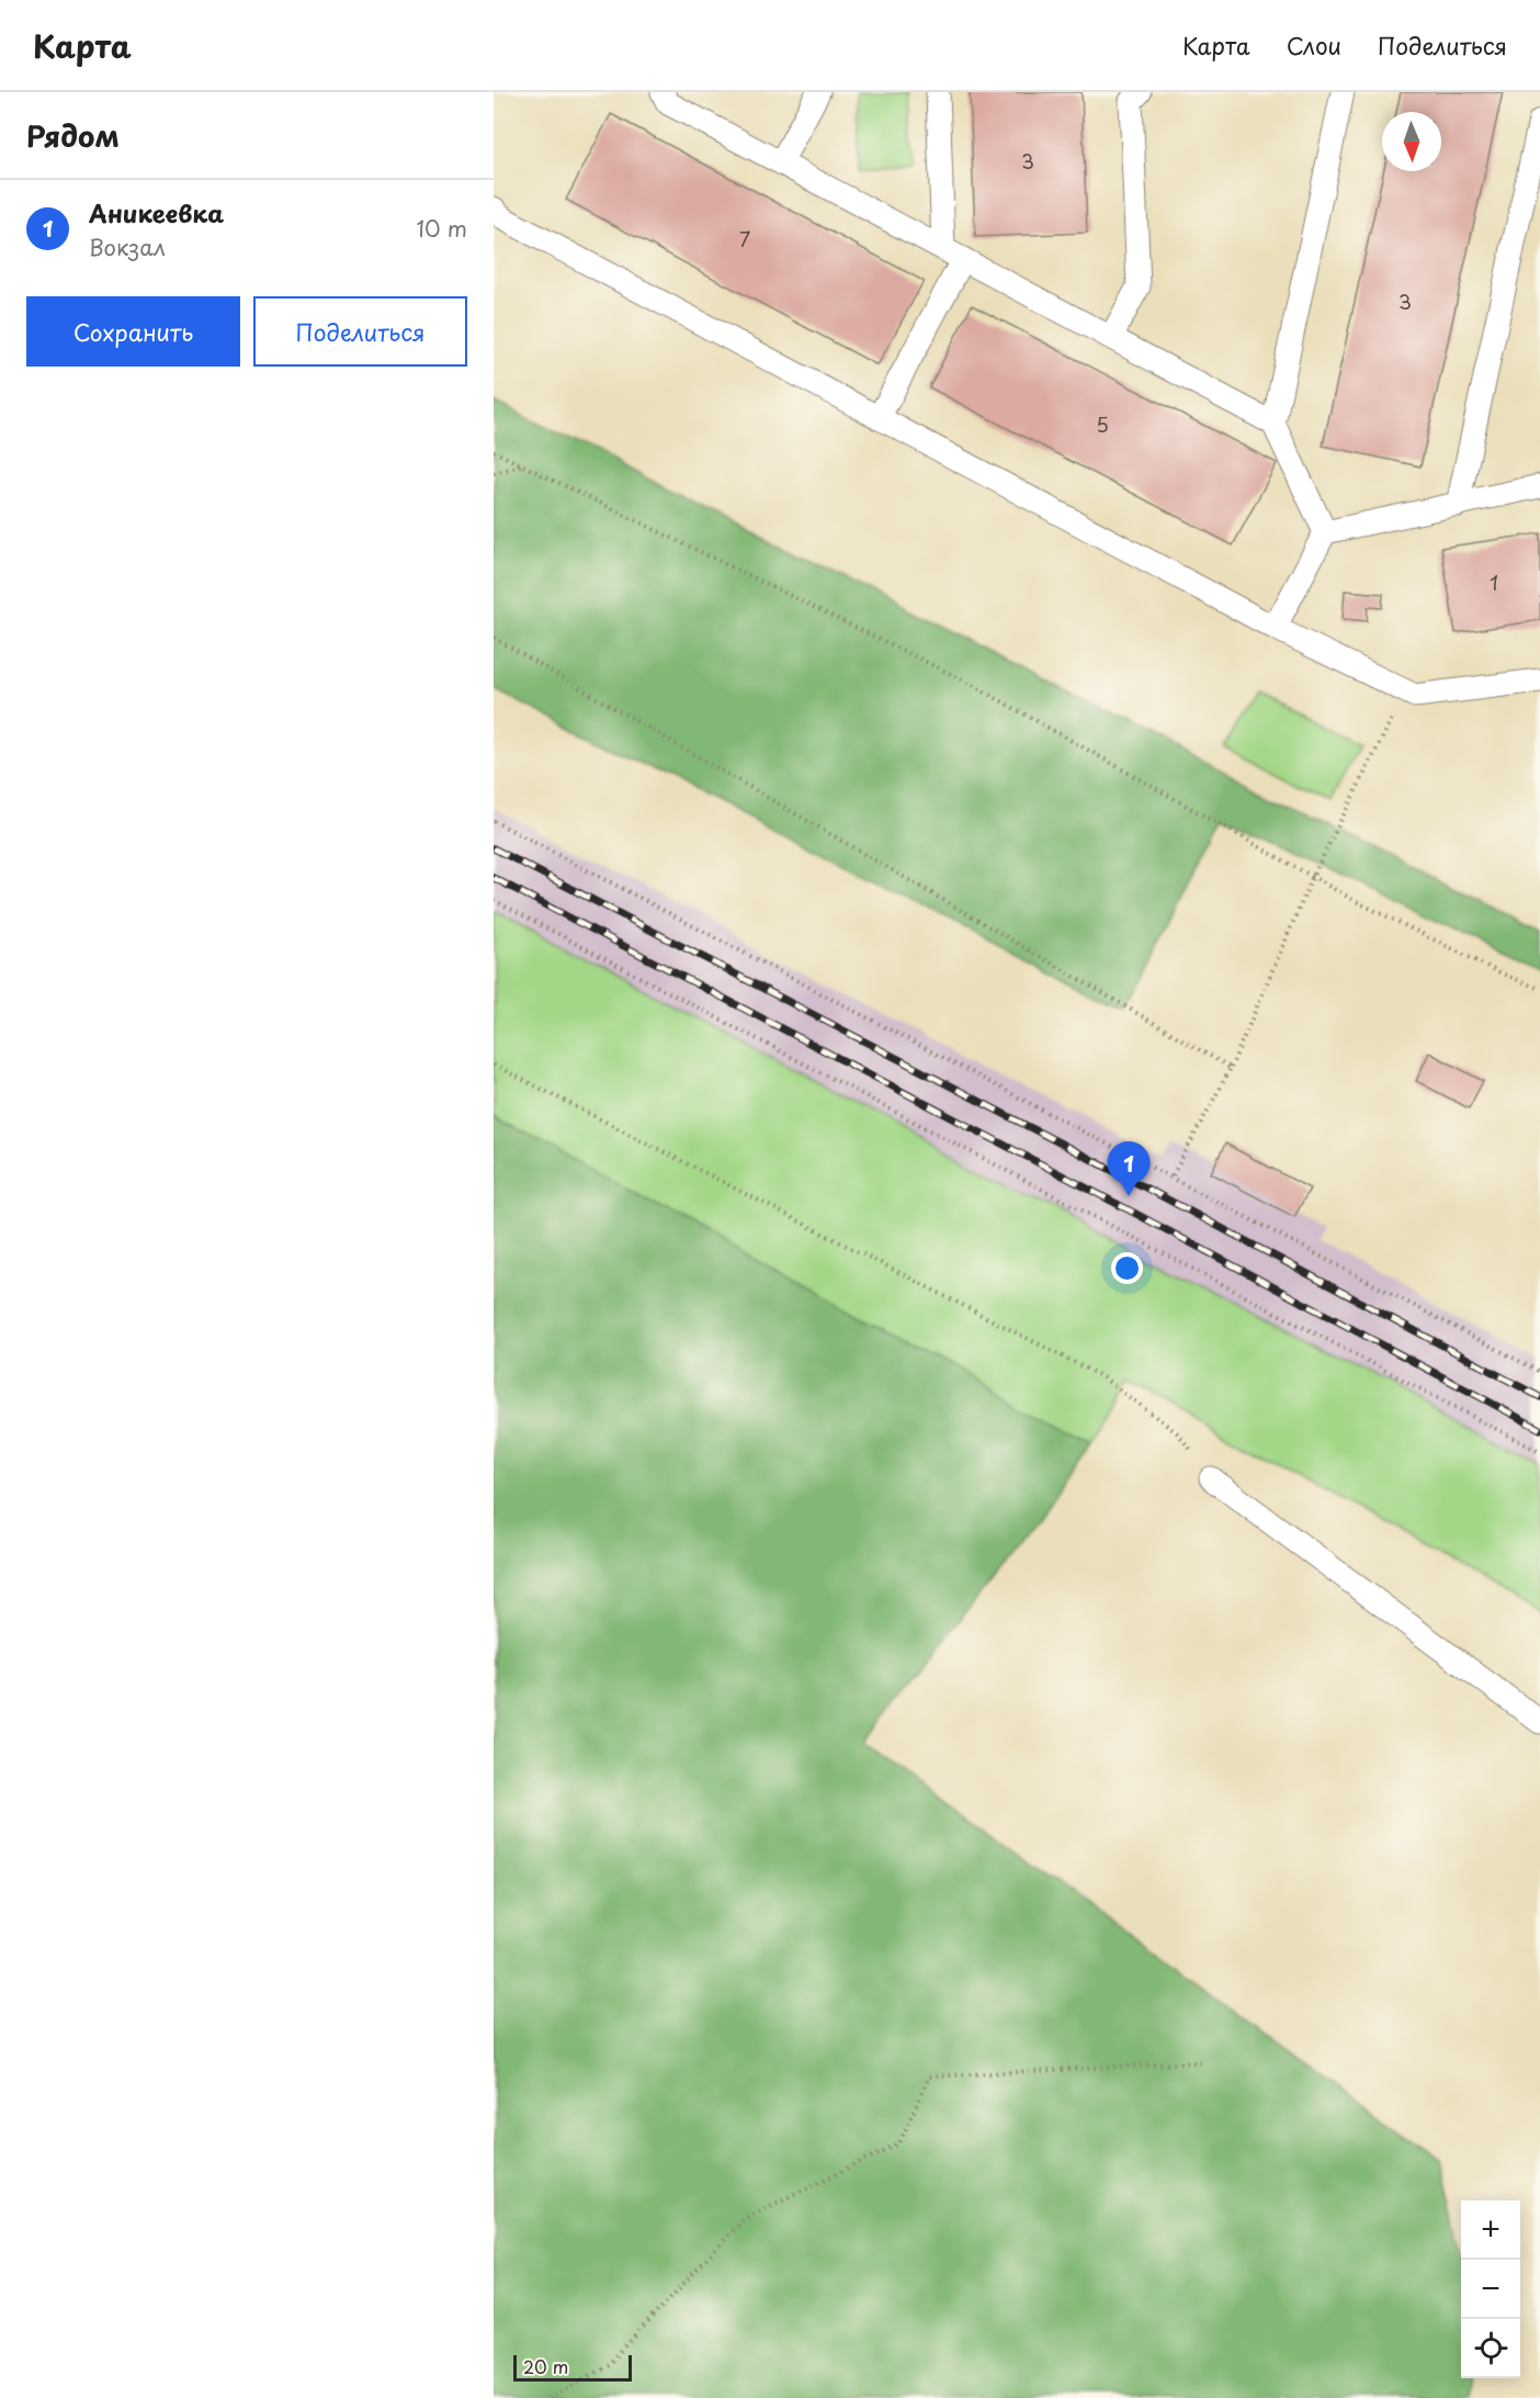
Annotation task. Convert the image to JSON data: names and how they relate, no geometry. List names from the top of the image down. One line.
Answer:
{"house_numbers":["3","7","3","5","1"],"scale_bar":"20 m","north":"bottom","page":{"header":"Карта","nav":["Карта","Слои","Поделиться"],"heading":"Рядом","list":[{"mark":"1","name":"Аникеевка","note":"Вокзал","value":"10 m"}],"buttons":["Сохранить","Поделиться"],"pins":"1","map_buttons":["+","−"],"scale":"20 m"}}
